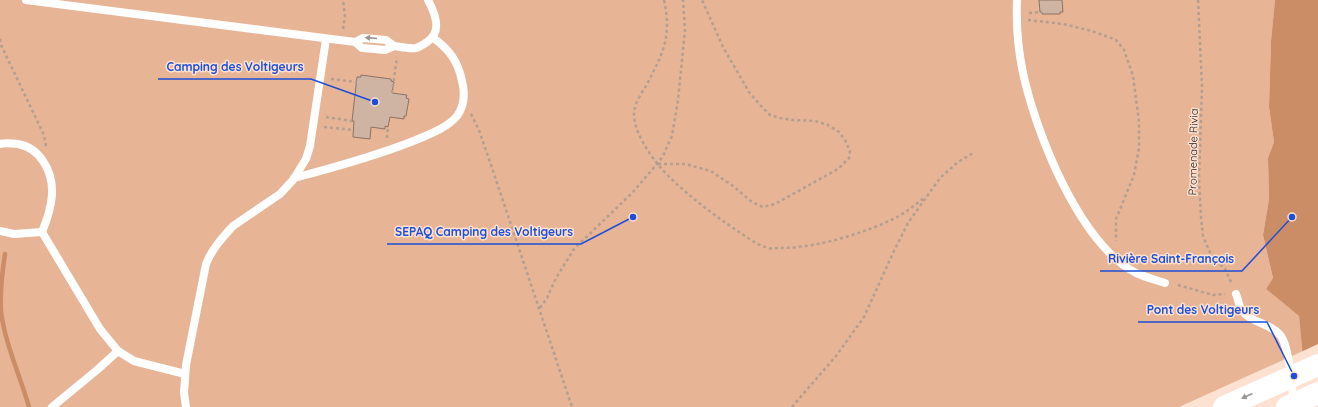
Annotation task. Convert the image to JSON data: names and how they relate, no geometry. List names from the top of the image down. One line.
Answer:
{"streets":{"path":["Promenade Rivia"]},"places":["Camping des Voltigeurs","SEPAQ Camping des Voltigeurs","Rivière Saint-François","Pont des Voltigeurs"]}
